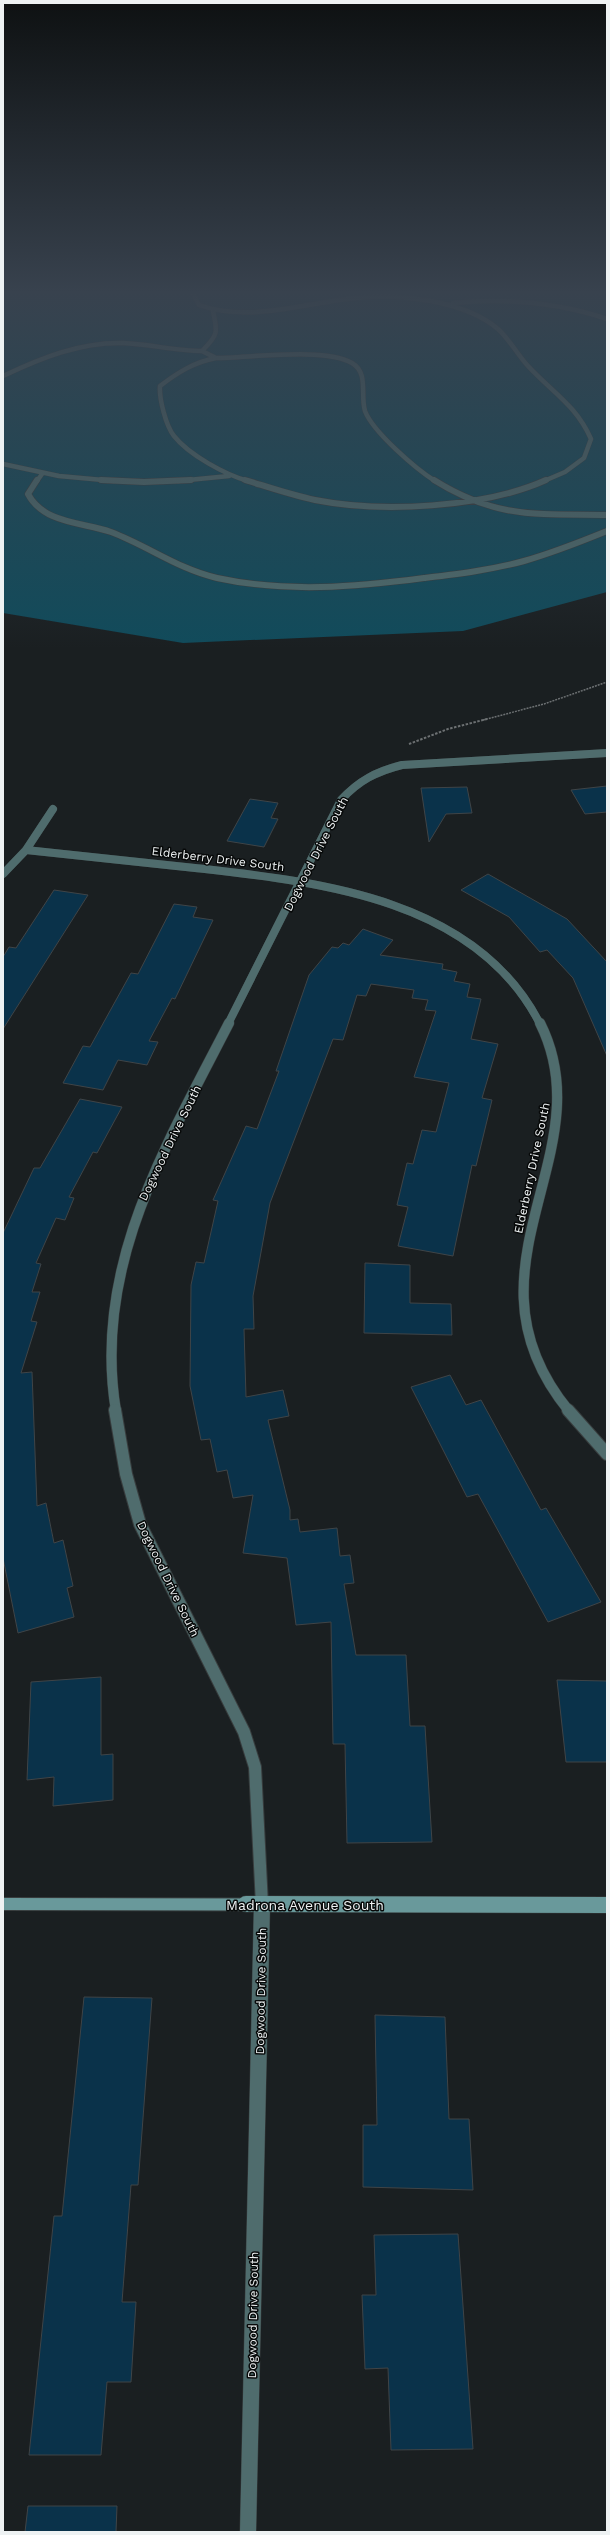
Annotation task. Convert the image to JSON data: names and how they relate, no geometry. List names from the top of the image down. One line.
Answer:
{"streets":{"main road":["Madrona Avenue South"],"street":["Dogwood Drive South","Elderberry Drive South"]},"crossings":[["Dogwood Drive South","Elderberry Drive South"],["Dogwood Drive South","Madrona Avenue South"]]}
